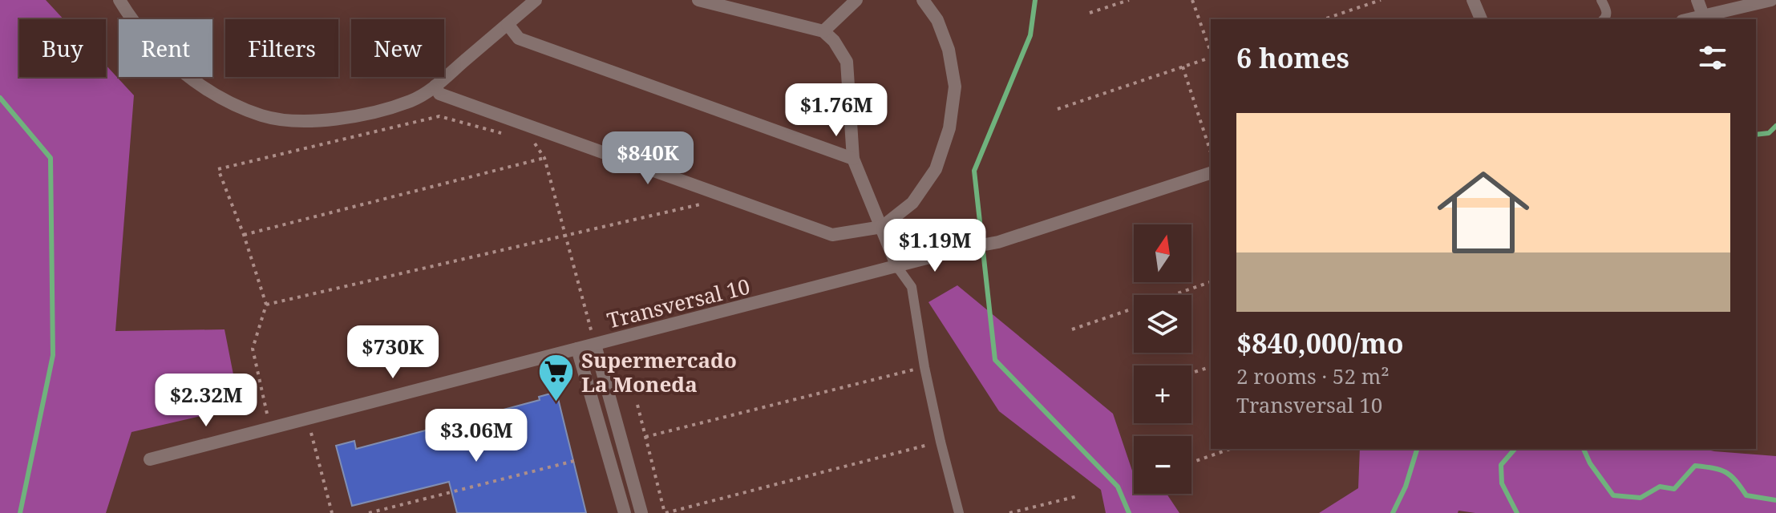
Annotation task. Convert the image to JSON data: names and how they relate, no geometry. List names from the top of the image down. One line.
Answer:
{"streets":{"street":["Transversal 10"]},"places":{"supermarket":["Supermercado La Moneda"]},"north":"top","page":{"chip":["Buy","Rent","Filters","New"],"heading":"6 homes","price":["$1.76M","$840K","$1.19M","$730K","$2.32M","$3.06M"],"list":[{"name":"$840,000/mo","note":"2 rooms · 52 m² · Transversal 10"}],"map_buttons":["+","−"]}}
